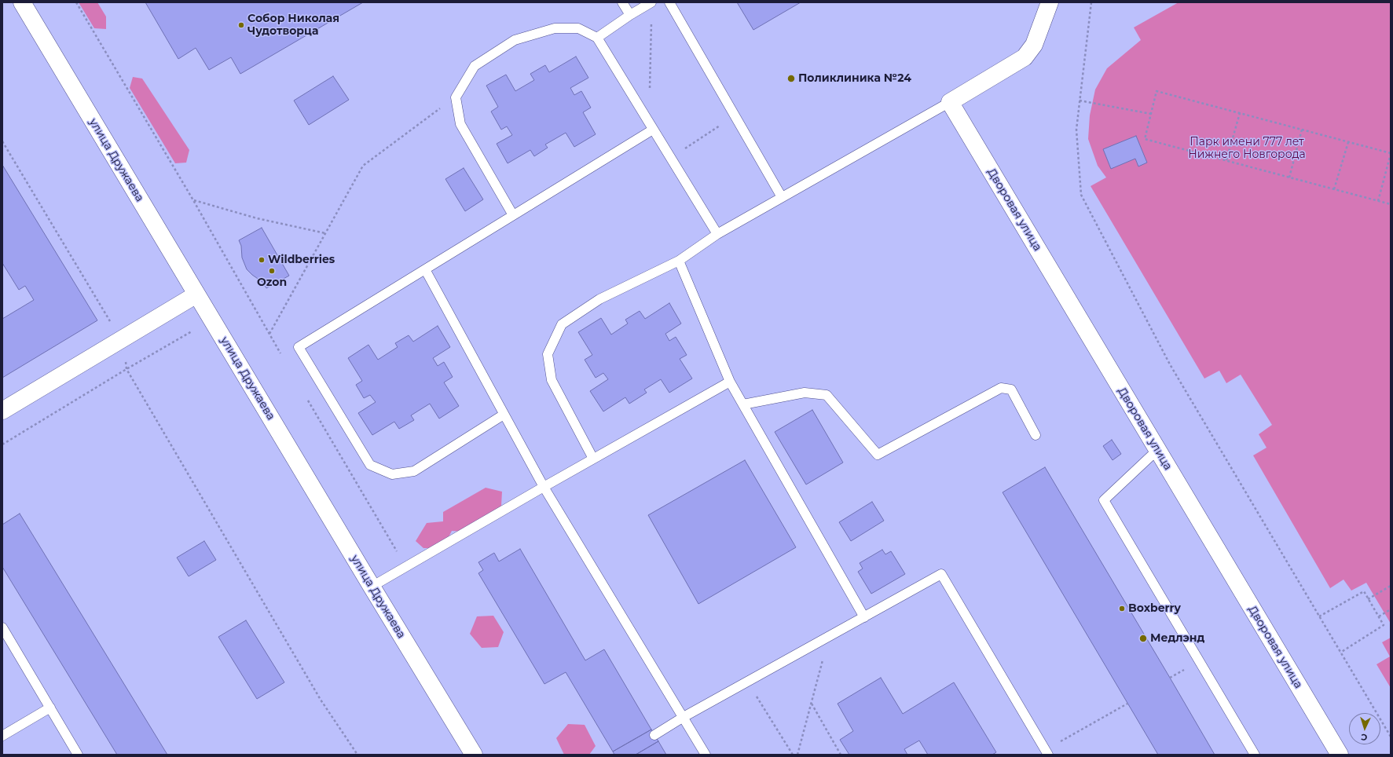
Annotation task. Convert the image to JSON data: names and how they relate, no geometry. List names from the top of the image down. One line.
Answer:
{"streets":{"street":["улица Дружаева","Дворовая улица"]},"parks":["Парк имени 777 лет Нижнего Новгорода"],"places":["Собор Николая Чудотворца","Поликлиника №24","Wildberries","Ozon","Boxberry","Медлэнд"],"north":"bottom"}
